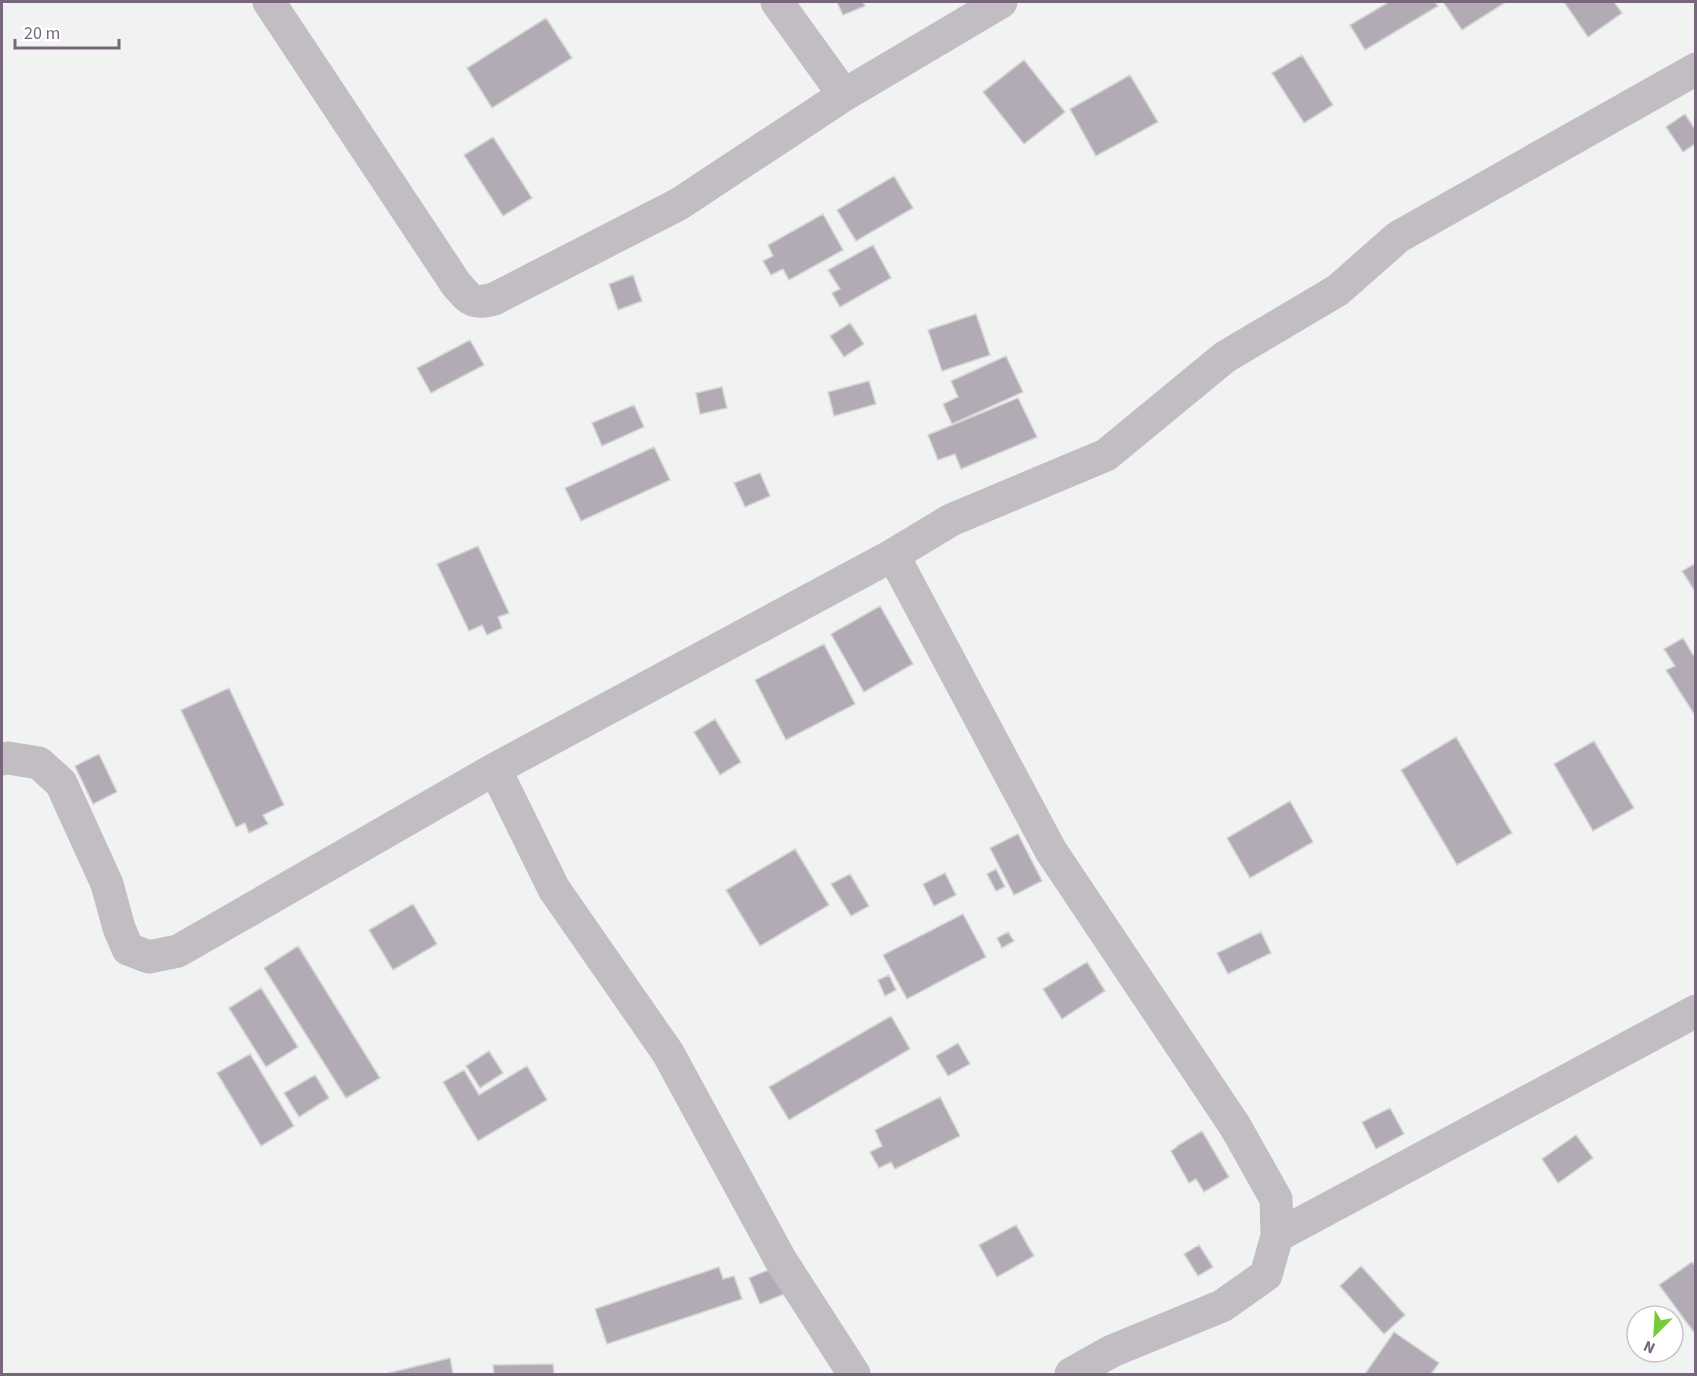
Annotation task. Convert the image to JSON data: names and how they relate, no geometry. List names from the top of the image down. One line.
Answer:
{"scale_bar":"20 m","north":"bottom left"}
